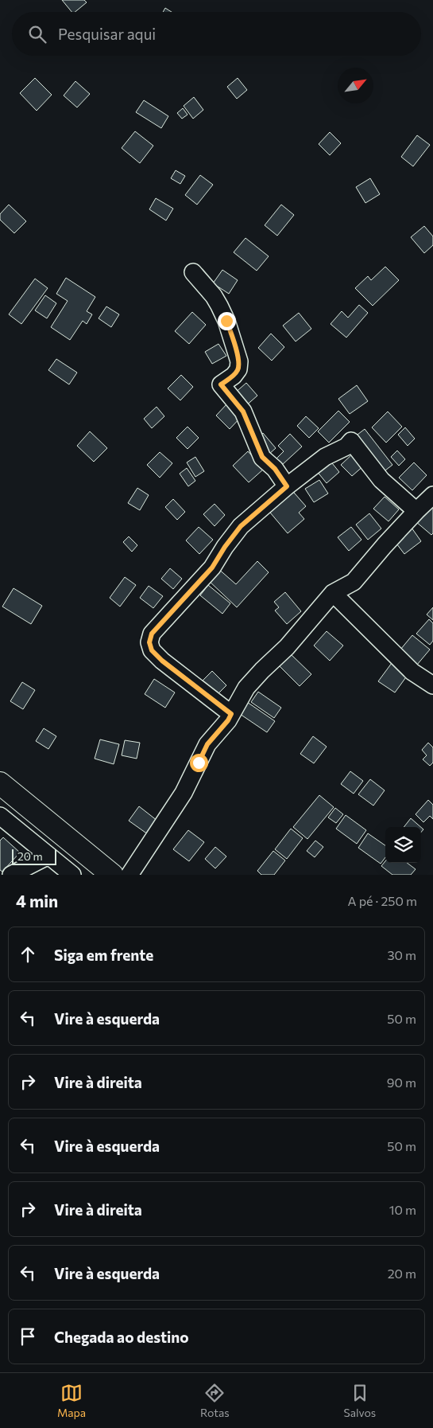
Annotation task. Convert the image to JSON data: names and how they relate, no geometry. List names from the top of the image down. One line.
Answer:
{"scale_bar":"20 m","north":"top right","page":{"search":"Pesquisar aqui","scale":"20 m","heading":["4 min","A pé · 250 m"],"list":[["Siga em frente","30 m"],["Vire à esquerda","50 m"],["Vire à direita","90 m"],["Vire à esquerda","50 m"],["Vire à direita","10 m"],["Vire à esquerda","20 m"],"Chegada ao destino"],"nav":["Mapa","Rotas","Salvos"]}}
